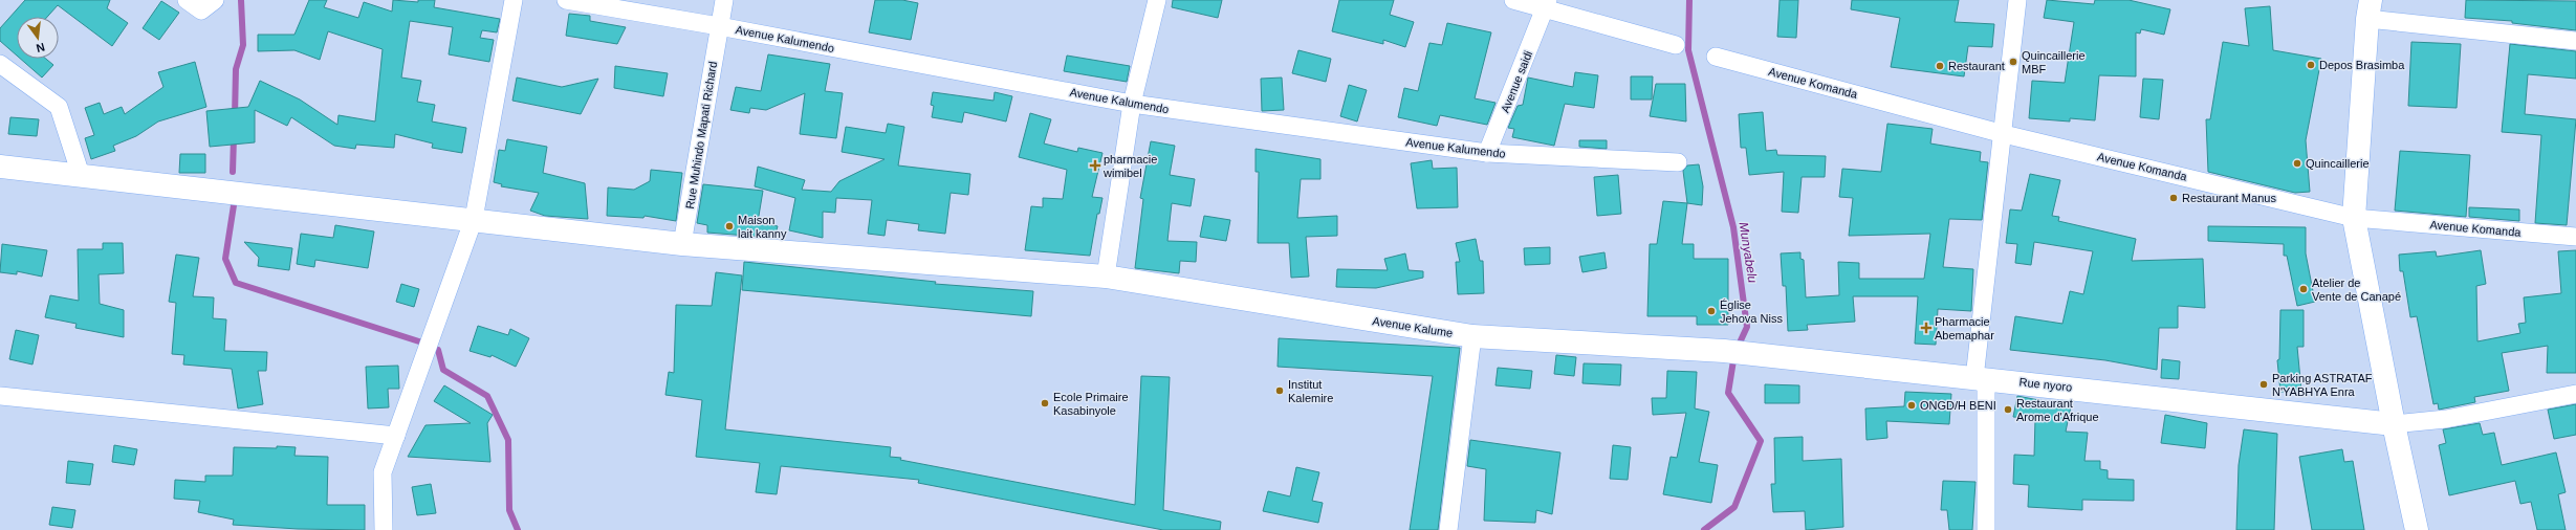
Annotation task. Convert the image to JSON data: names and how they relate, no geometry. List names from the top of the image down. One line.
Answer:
{"streets":{"main road":["Avenue Kalume","Rue nyoro"],"street":["Avenue Kalumendo","Avenue saidi","Avenue Komanda","Rue Muhindo Mapati Richard"]},"crossings":[["Avenue Kalumendo","Avenue saidi"],["Avenue Kalumendo","Rue Muhindo Mapati Richard"],["Rue Muhindo Mapati Richard","Avenue Kalume"],["Avenue Kalume","Rue nyoro"]],"water":["Munyabelu"],"places":{"other":["Quincaillerie MBF","Depos Brasimba","Restaurant","Quincaillerie","Restaurant Manus","Maison lait kanny","Atelier de Vente de Canapé","Église Jehova Niss","Parking ASTRATAF N'YABHYA Enra","Institut Kalemire","Ecole Primaire Kasabinyole","ONGD/H BENI","Restaurant Arome d'Afrique"],"health":["pharmacie wimibel","Pharmacie Abemaphar"]},"north":"bottom"}
